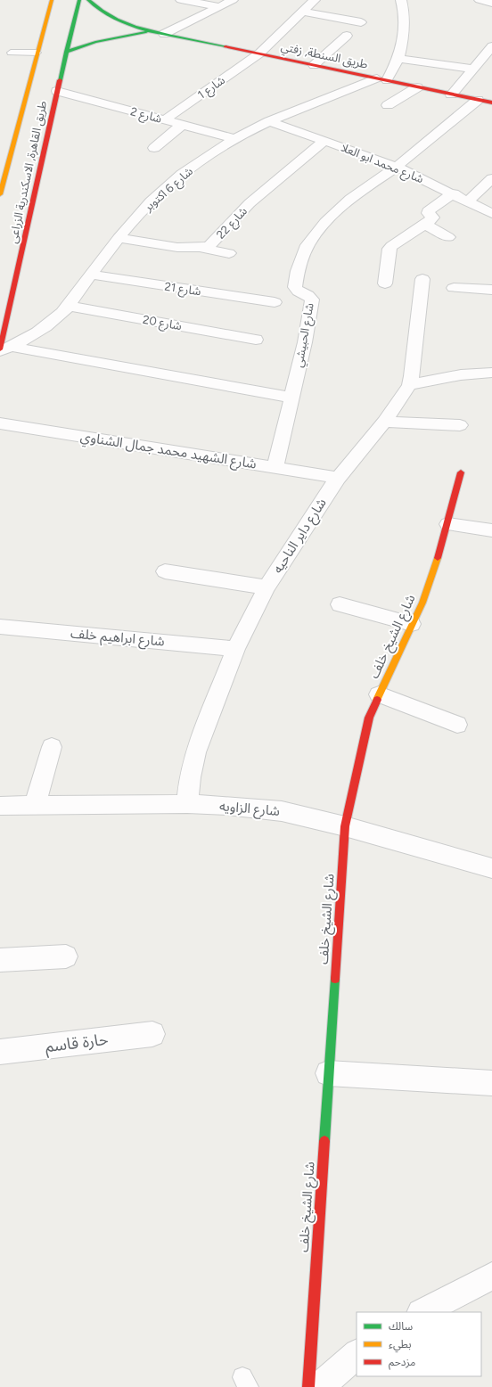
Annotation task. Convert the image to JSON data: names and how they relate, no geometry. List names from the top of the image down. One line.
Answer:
{"streets":{"main road":["طريق السنطة, زفتي","طريق القاهرة, الاسكندرية الزراعى","شارع الشيخ خلف"],"street":["شارع 1","شارع 2","شارع محمد ابو العلا","شارع 6 اكتوبر","شارع 22","شارع 21","شارع 20","شارع الحبيشي","شارع الشهيد محمد جمال الشناوي","شارع داير الناحيه","شارع ابراهيم خلف","شارع الزاويه","حارة قاسم"]},"crossings":[["طريق السنطة, زفتي","شارع 1"],["طريق السنطة, زفتي","طريق القاهرة, الاسكندرية الزراعى"],["طريق السنطة, زفتي","شارع 6 اكتوبر"],["شارع 1","شارع 2"],["شارع 2","طريق القاهرة, الاسكندرية الزراعى"],["شارع 2","شارع 6 اكتوبر"],["شارع محمد ابو العلا","شارع 6 اكتوبر"],["شارع محمد ابو العلا","شارع 22"],["شارع محمد ابو العلا","شارع الحبيشي"],["طريق القاهرة, الاسكندرية الزراعى","شارع 6 اكتوبر"],["شارع 6 اكتوبر","شارع 22"],["شارع 6 اكتوبر","شارع 21"],["شارع 6 اكتوبر","شارع 20"],["شارع الحبيشي","شارع الشهيد محمد جمال الشناوي"],["شارع الشهيد محمد جمال الشناوي","شارع داير الناحيه"],["شارع داير الناحيه","شارع ابراهيم خلف"],["شارع داير الناحيه","شارع الزاويه"],["شارع الشيخ خلف","شارع الزاويه"]],"legend":["سالك","بطيء","مزدحم"]}
